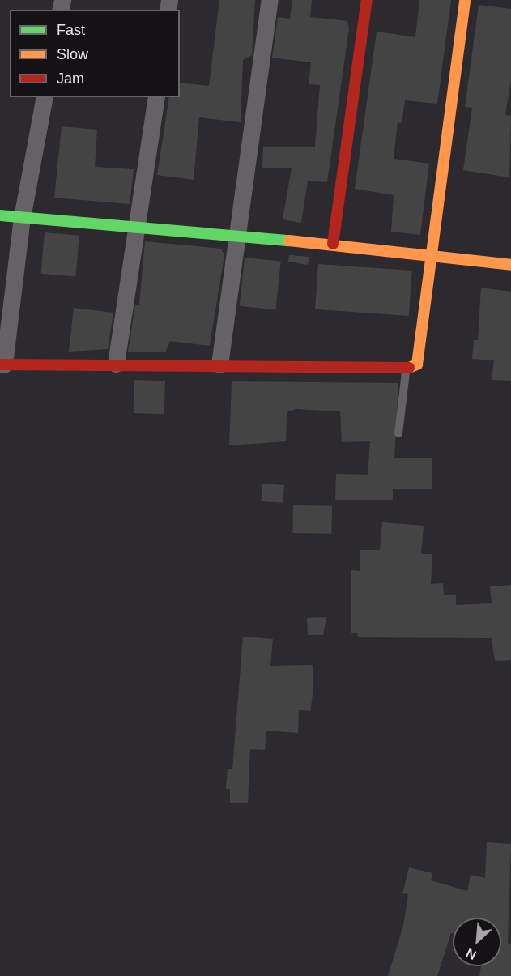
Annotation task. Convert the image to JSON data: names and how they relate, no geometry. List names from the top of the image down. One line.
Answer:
{"legend":["Fast","Slow","Jam"],"north":"bottom left"}
